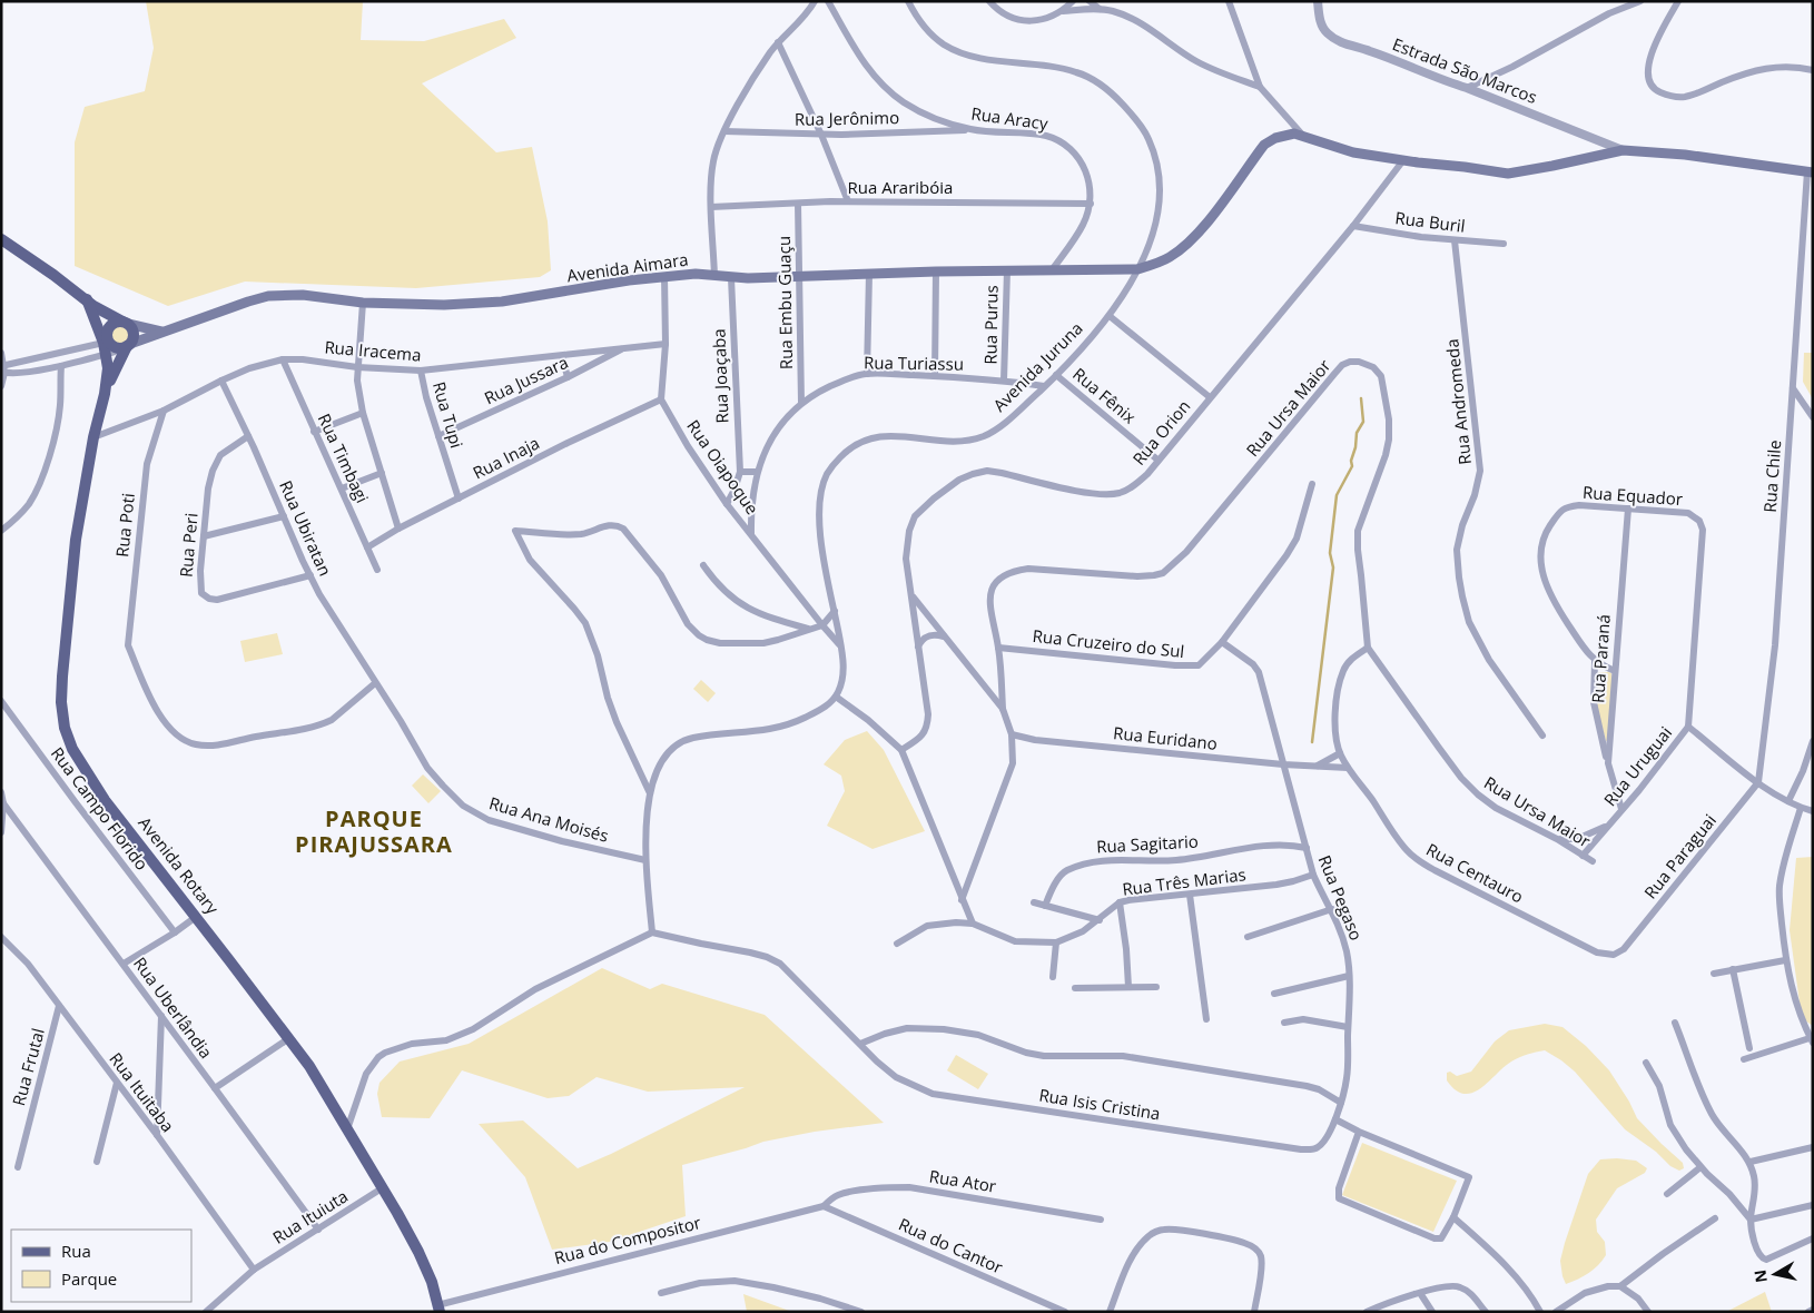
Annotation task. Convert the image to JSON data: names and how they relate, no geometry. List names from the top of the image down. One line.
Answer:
{"streets":{"main road":["Avenida Aimara","Avenida Rotary"],"street":["Estrada São Marcos","Rua Jerônimo","Rua Aracy","Rua Araribóia","Rua Buril","Rua Embu Guaçu","Rua Purus","Rua Iracema","Rua Turiassu","Avenida Juruna","Rua Joaçaba","Rua Jussara","Rua Fênix","Rua Andromeda","Rua Ursa Maior","Rua Tupi","Rua Orion","Rua Timbagi","Rua Inaja","Rua Oiapoque","Rua Chile","Rua Equador","Rua Poti","Rua Ubiratan","Rua Peri","Rua Cruzeiro do Sul","Rua Paraná","Rua Euridano","Rua Uruguai","Rua Campo Florido","Rua Ana Moisés","Rua Sagitario","Rua Paraguai","Rua Centauro","Rua Três Marias","Rua Pegaso","Rua Uberlândia","Rua Frutal","Rua Ituitaba","Rua Isis Cristina","Rua Ator","Rua Ituiuta","Rua do Compositor","Rua do Cantor"]},"crossings":[["Rua Jerônimo","Rua Aracy"],["Rua Aracy","Rua Araribóia"],["Rua Araribóia","Rua Embu Guaçu"],["Rua Buril","Rua Andromeda"],["Rua Buril","Rua Orion"],["Avenida Aimara","Rua Embu Guaçu"],["Avenida Aimara","Rua Purus"],["Avenida Aimara","Avenida Juruna"],["Avenida Aimara","Rua Joaçaba"],["Avenida Aimara","Avenida Rotary"],["Rua Embu Guaçu","Rua Turiassu"],["Rua Purus","Rua Turiassu"],["Rua Iracema","Rua Jussara"],["Rua Iracema","Rua Tupi"],["Rua Iracema","Rua Timbagi"],["Rua Iracema","Rua Poti"],["Rua Iracema","Rua Ubiratan"],["Rua Iracema","Avenida Rotary"],["Rua Turiassu","Avenida Juruna"],["Rua Turiassu","Rua Oiapoque"],["Avenida Juruna","Rua Fênix"],["Avenida Juruna","Rua Oiapoque"],["Rua Joaçaba","Rua Oiapoque"],["Rua Jussara","Rua Tupi"],["Rua Fênix","Rua Orion"],["Rua Ursa Maior","Rua Cruzeiro do Sul"],["Rua Ursa Maior","Rua Uruguai"],["Rua Ursa Maior","Rua Centauro"],["Rua Tupi","Rua Inaja"],["Rua Timbagi","Rua Inaja"],["Rua Inaja","Rua Oiapoque"],["Rua Chile","Rua Paraguai"],["Rua Equador","Rua Paraná"],["Rua Equador","Rua Uruguai"],["Rua Poti","Rua Ubiratan"],["Rua Poti","Rua Ana Moisés"],["Rua Ubiratan","Rua Peri"],["Rua Ubiratan","Rua Ana Moisés"],["Rua Cruzeiro do Sul","Rua Pegaso"],["Rua Paraná","Rua Uruguai"],["Rua Euridano","Rua Centauro"],["Rua Euridano","Rua Pegaso"],["Rua Sagitario","Rua Pegaso"],["Rua Paraguai","Rua Centauro"],["Avenida Rotary","Rua Ituiuta"],["Avenida Rotary","Rua do Compositor"],["Rua Três Marias","Rua Pegaso"],["Rua Pegaso","Rua Isis Cristina"],["Rua Uberlândia","Rua Ituiuta"],["Rua Frutal","Rua Ituitaba"],["Rua Ituitaba","Rua Ituiuta"],["Rua Ator","Rua do Compositor"],["Rua Ator","Rua do Cantor"],["Rua do Compositor","Rua do Cantor"]],"districts":["PARQUE PIRAJUSSARA"],"legend":["Rua","Parque"],"north":"left"}
